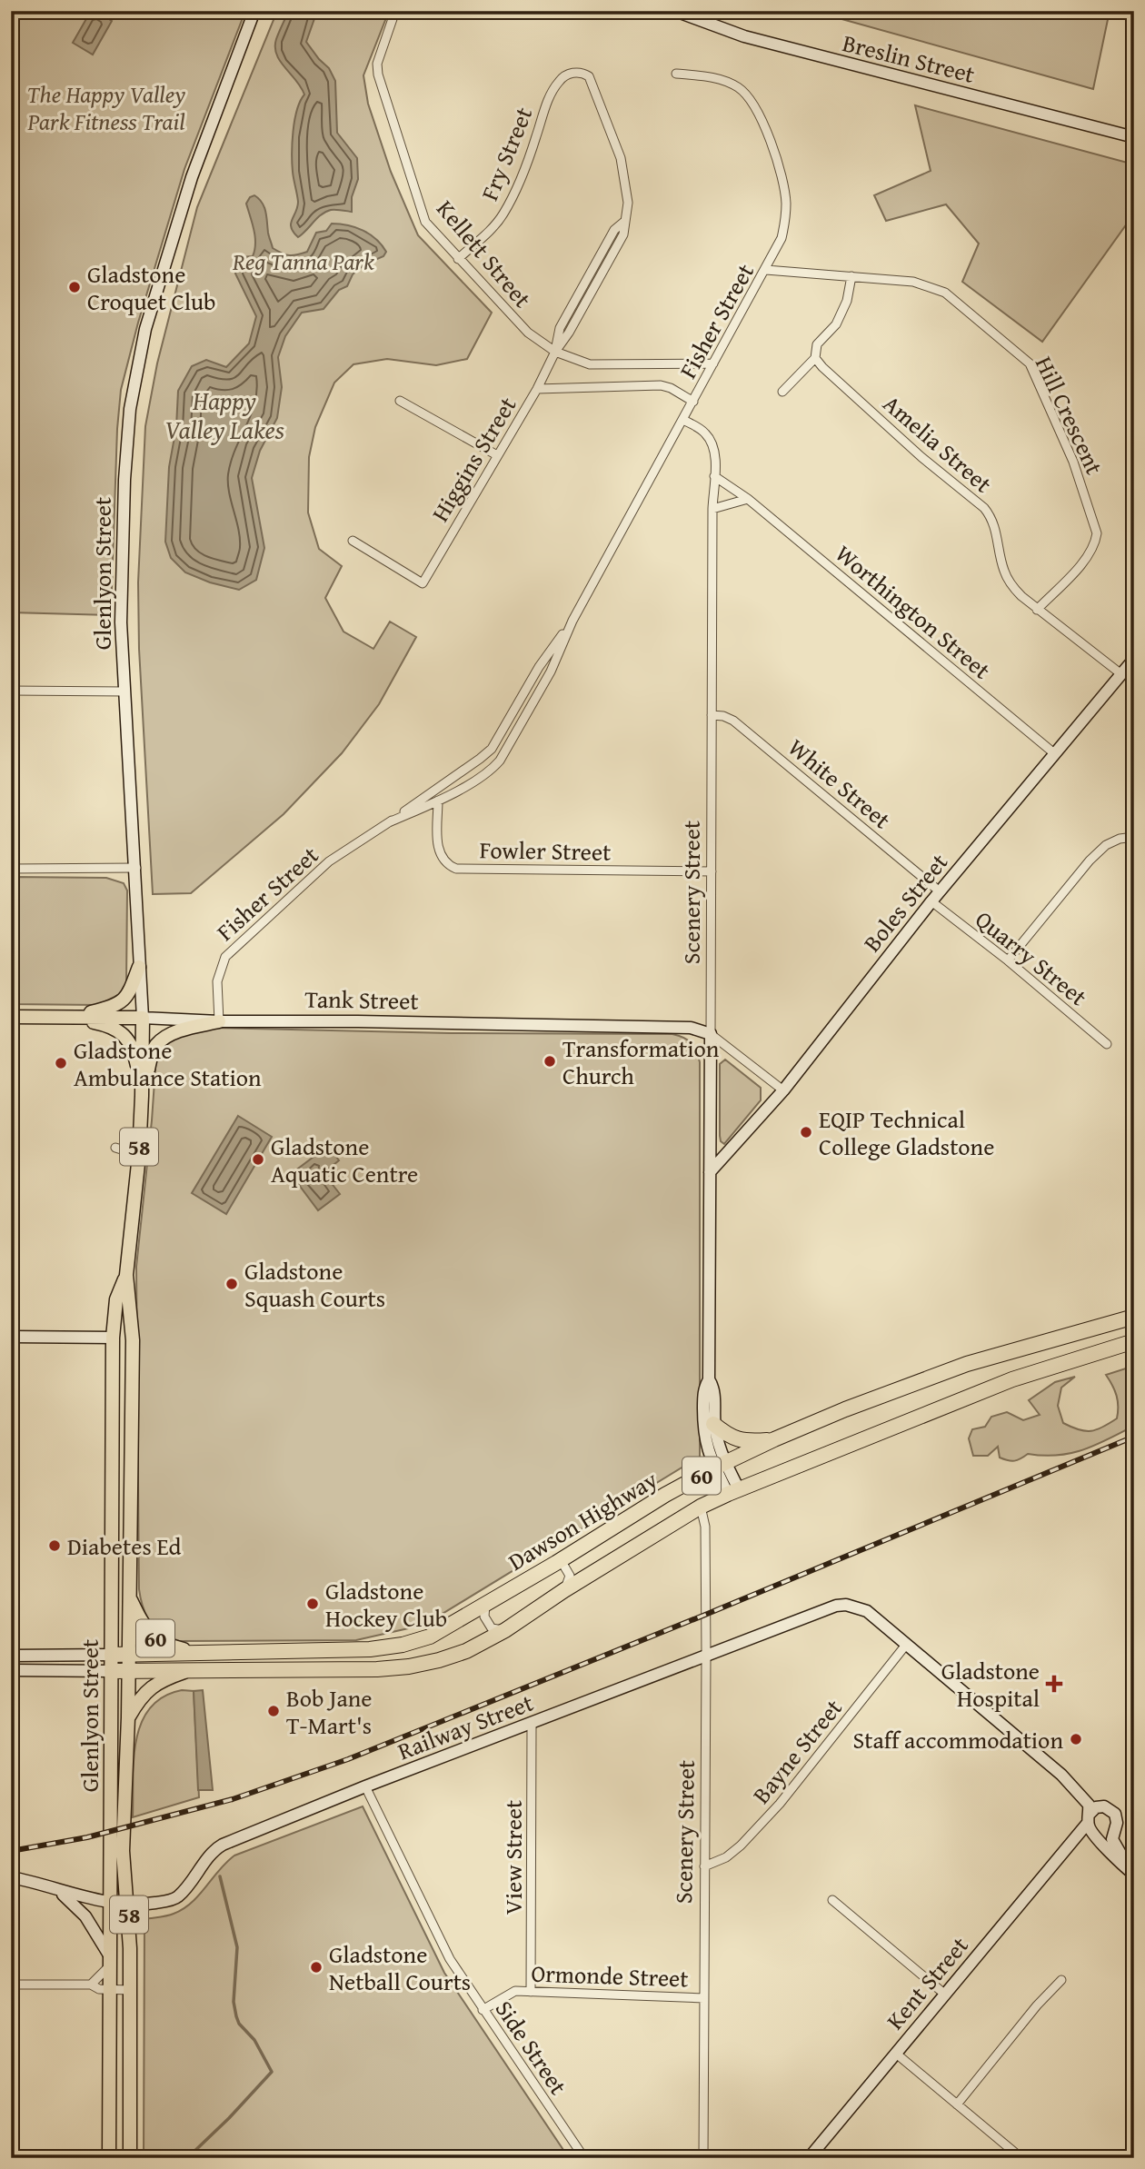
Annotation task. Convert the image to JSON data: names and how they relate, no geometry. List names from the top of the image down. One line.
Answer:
{"streets":{"highway":["60","Dawson Highway"],"main road":["Glenlyon Street","Tank Street","58"],"street":["Breslin Street","Fry Street","Kellett Street","Fisher Street","Hill Crescent","Amelia Street","Higgins Street","Worthington Street","White Street","Fowler Street","Scenery Street","Boles Street","Quarry Street","Railway Street","Bayne Street","View Street","Ormonde Street","Kent Street","Side Street"]},"crossings":[["Fry Street","Kellett Street"],["Fry Street","Higgins Street"],["Kellett Street","Fisher Street"],["Kellett Street","Higgins Street"],["Fisher Street","Hill Crescent"],["Fisher Street","Fowler Street"],["Fisher Street","Scenery Street"],["Fisher Street","Tank Street"],["Hill Crescent","Amelia Street"],["Amelia Street","Boles Street"],["Glenlyon Street","Tank Street"],["Glenlyon Street","60"],["Glenlyon Street","Dawson Highway"],["Glenlyon Street","Railway Street"],["Worthington Street","Scenery Street"],["Worthington Street","Boles Street"],["White Street","Scenery Street"],["White Street","Boles Street"],["Fowler Street","Scenery Street"],["Scenery Street","Boles Street"],["Scenery Street","Tank Street"],["Scenery Street","Dawson Highway"],["Scenery Street","Railway Street"],["Scenery Street","Bayne Street"],["Scenery Street","Ormonde Street"],["Boles Street","Quarry Street"],["60","Dawson Highway"],["Railway Street","Bayne Street"],["Railway Street","View Street"],["Railway Street","Side Street"],["View Street","Ormonde Street"],["Ormonde Street","Side Street"]],"water":["Happy Valley Lakes"],"parks":["The Happy Valley Park Fitness Trail","Reg Tanna Park"],"places":{"other":["Gladstone Croquet Club","Transformation Church","Gladstone Ambulance Station","EQIP Technical College Gladstone","Gladstone Aquatic Centre","Gladstone Squash Courts","Diabetes Ed","Gladstone Hockey Club","Bob Jane T-Mart's","Staff accommodation","Gladstone Netball Courts"],"health":["Gladstone Hospital"]}}
